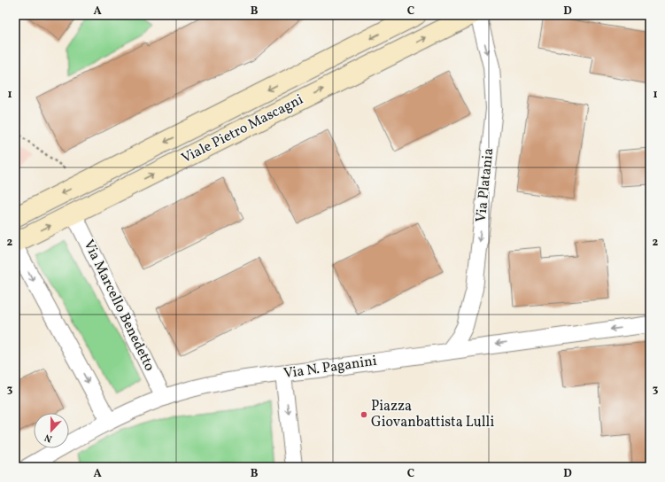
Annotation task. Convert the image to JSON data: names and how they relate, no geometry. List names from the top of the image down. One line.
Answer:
{"streets":{"main road":["Viale Pietro Mascagni"],"street":["Via Platania","Via Marcello Benedetto","Via N. Paganini"]},"crossings":[["Viale Pietro Mascagni","Via Marcello Benedetto"],["Via Platania","Via N. Paganini"],["Via Marcello Benedetto","Via N. Paganini"]],"one_way":["Via Platania"],"places":["Piazza Giovanbattista Lulli"],"north":"bottom","grid":{"columns":["A","B","C","D"],"rows":["1","2","3"]}}
